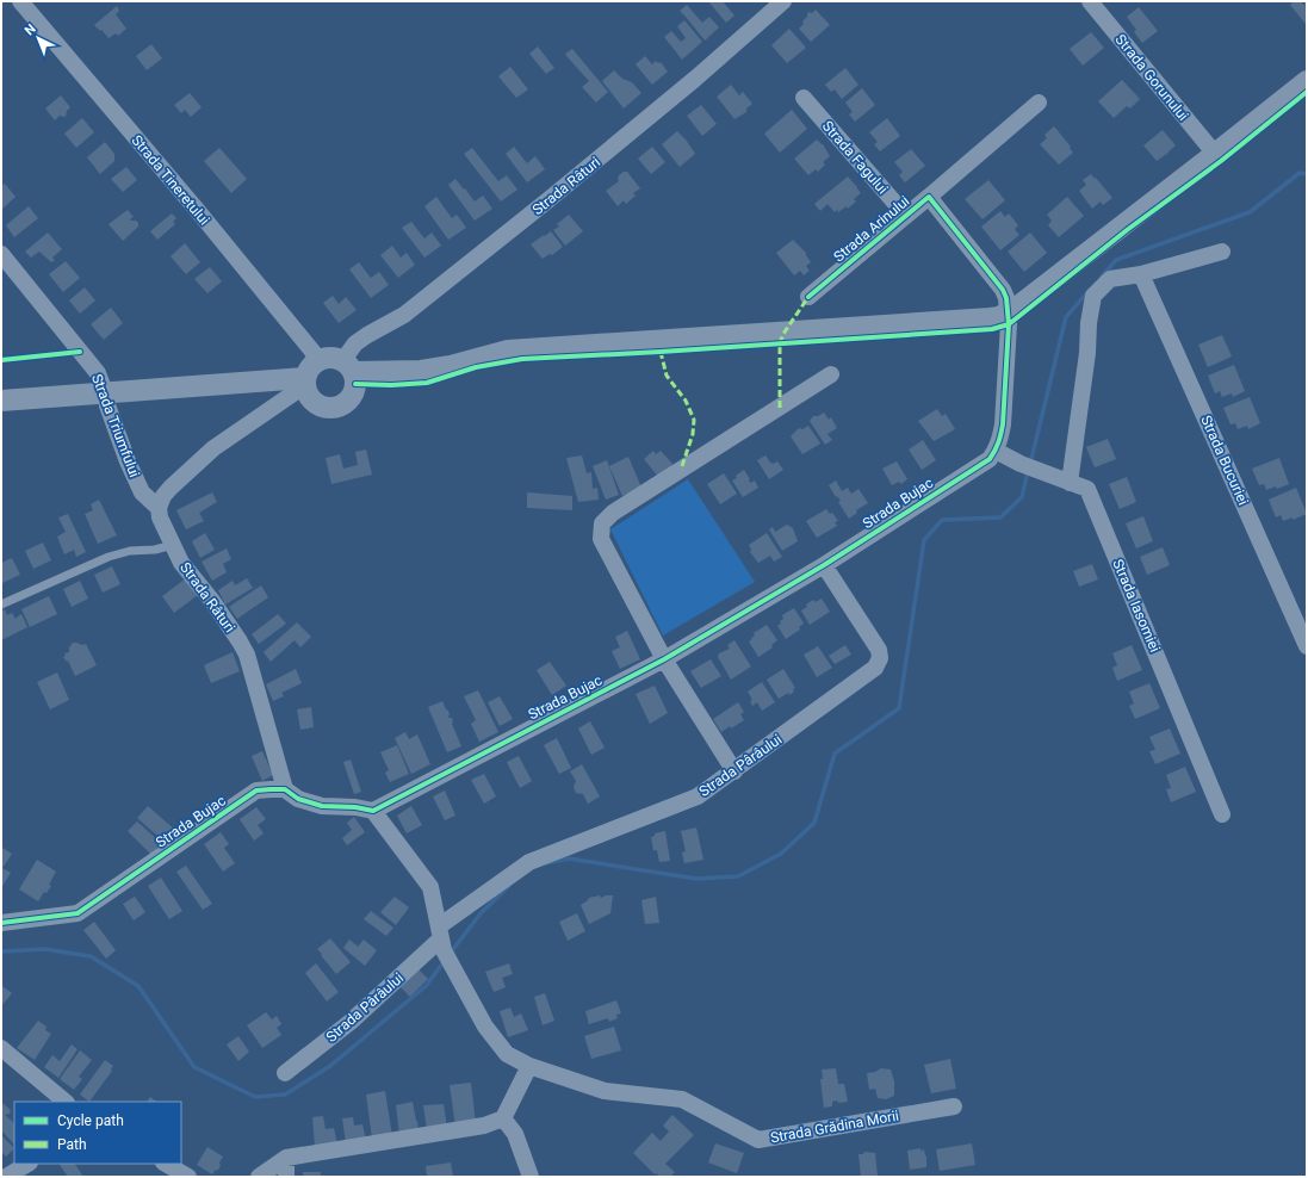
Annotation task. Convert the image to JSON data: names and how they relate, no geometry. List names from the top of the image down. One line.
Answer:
{"streets":{"street":["Strada Gorunului","Strada Fagului","Strada Tineretului","Strada Râturi","Strada Arinului","Strada Triumfului","Strada Bucuriei","Strada Bujac","Strada Iasomiei","Strada Pârâului","Strada Grădina Morii"]},"crossings":[["Strada Fagului","Strada Arinului"],["Strada Tineretului","Strada Râturi"],["Strada Râturi","Strada Triumfului"],["Strada Râturi","Strada Bujac"],["Strada Bujac","Strada Iasomiei"],["Strada Bujac","Strada Pârâului"],["Strada Bujac","Strada Grădina Morii"],["Strada Pârâului","Strada Grădina Morii"]],"legend":["Cycle path","Path"],"north":"top left"}
